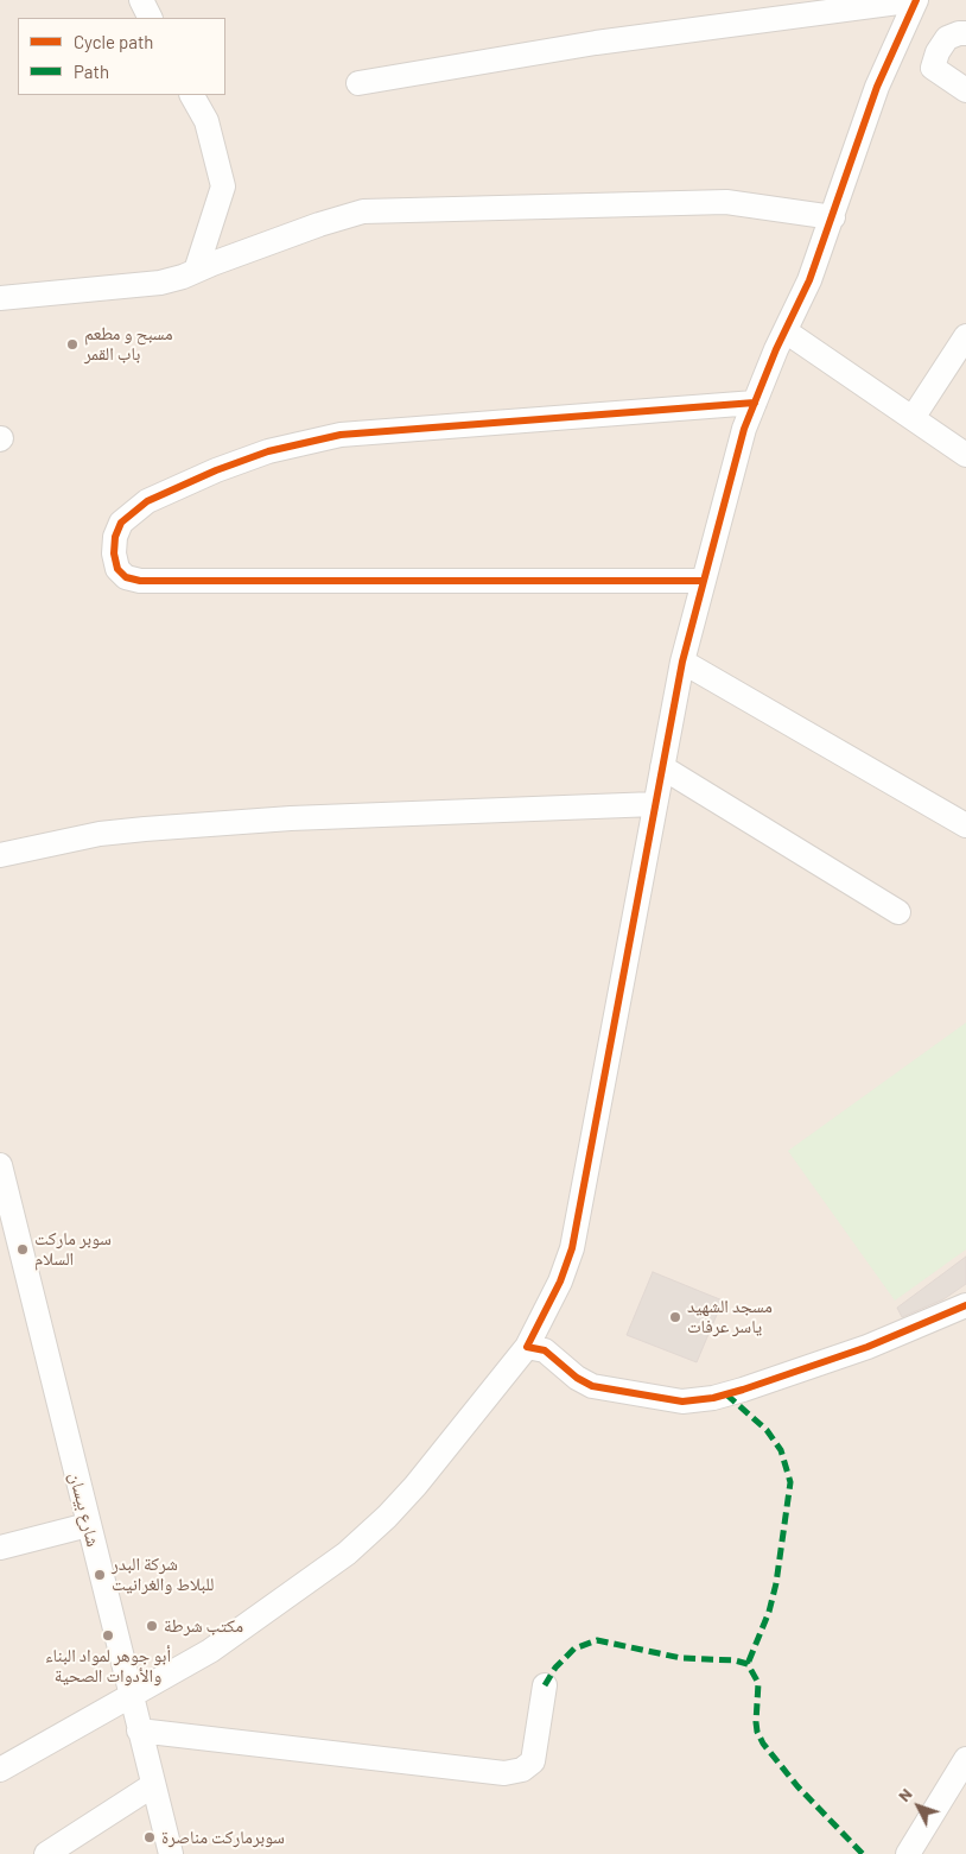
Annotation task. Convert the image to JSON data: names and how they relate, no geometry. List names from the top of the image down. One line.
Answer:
{"streets":{"street":["شارع بيسان"]},"places":["مسبح و مطعم باب القمر","سوبر ماركت السلام","مسجد الشهيد ياسر عرفات","شركة البدر للبلاط والغرانيت","مكتب شرطة","أبو جوهر لمواد البناء والأدوات الصحية","سوبرماركت مناصرة"],"legend":["Cycle path","Path"],"north":"top left"}
